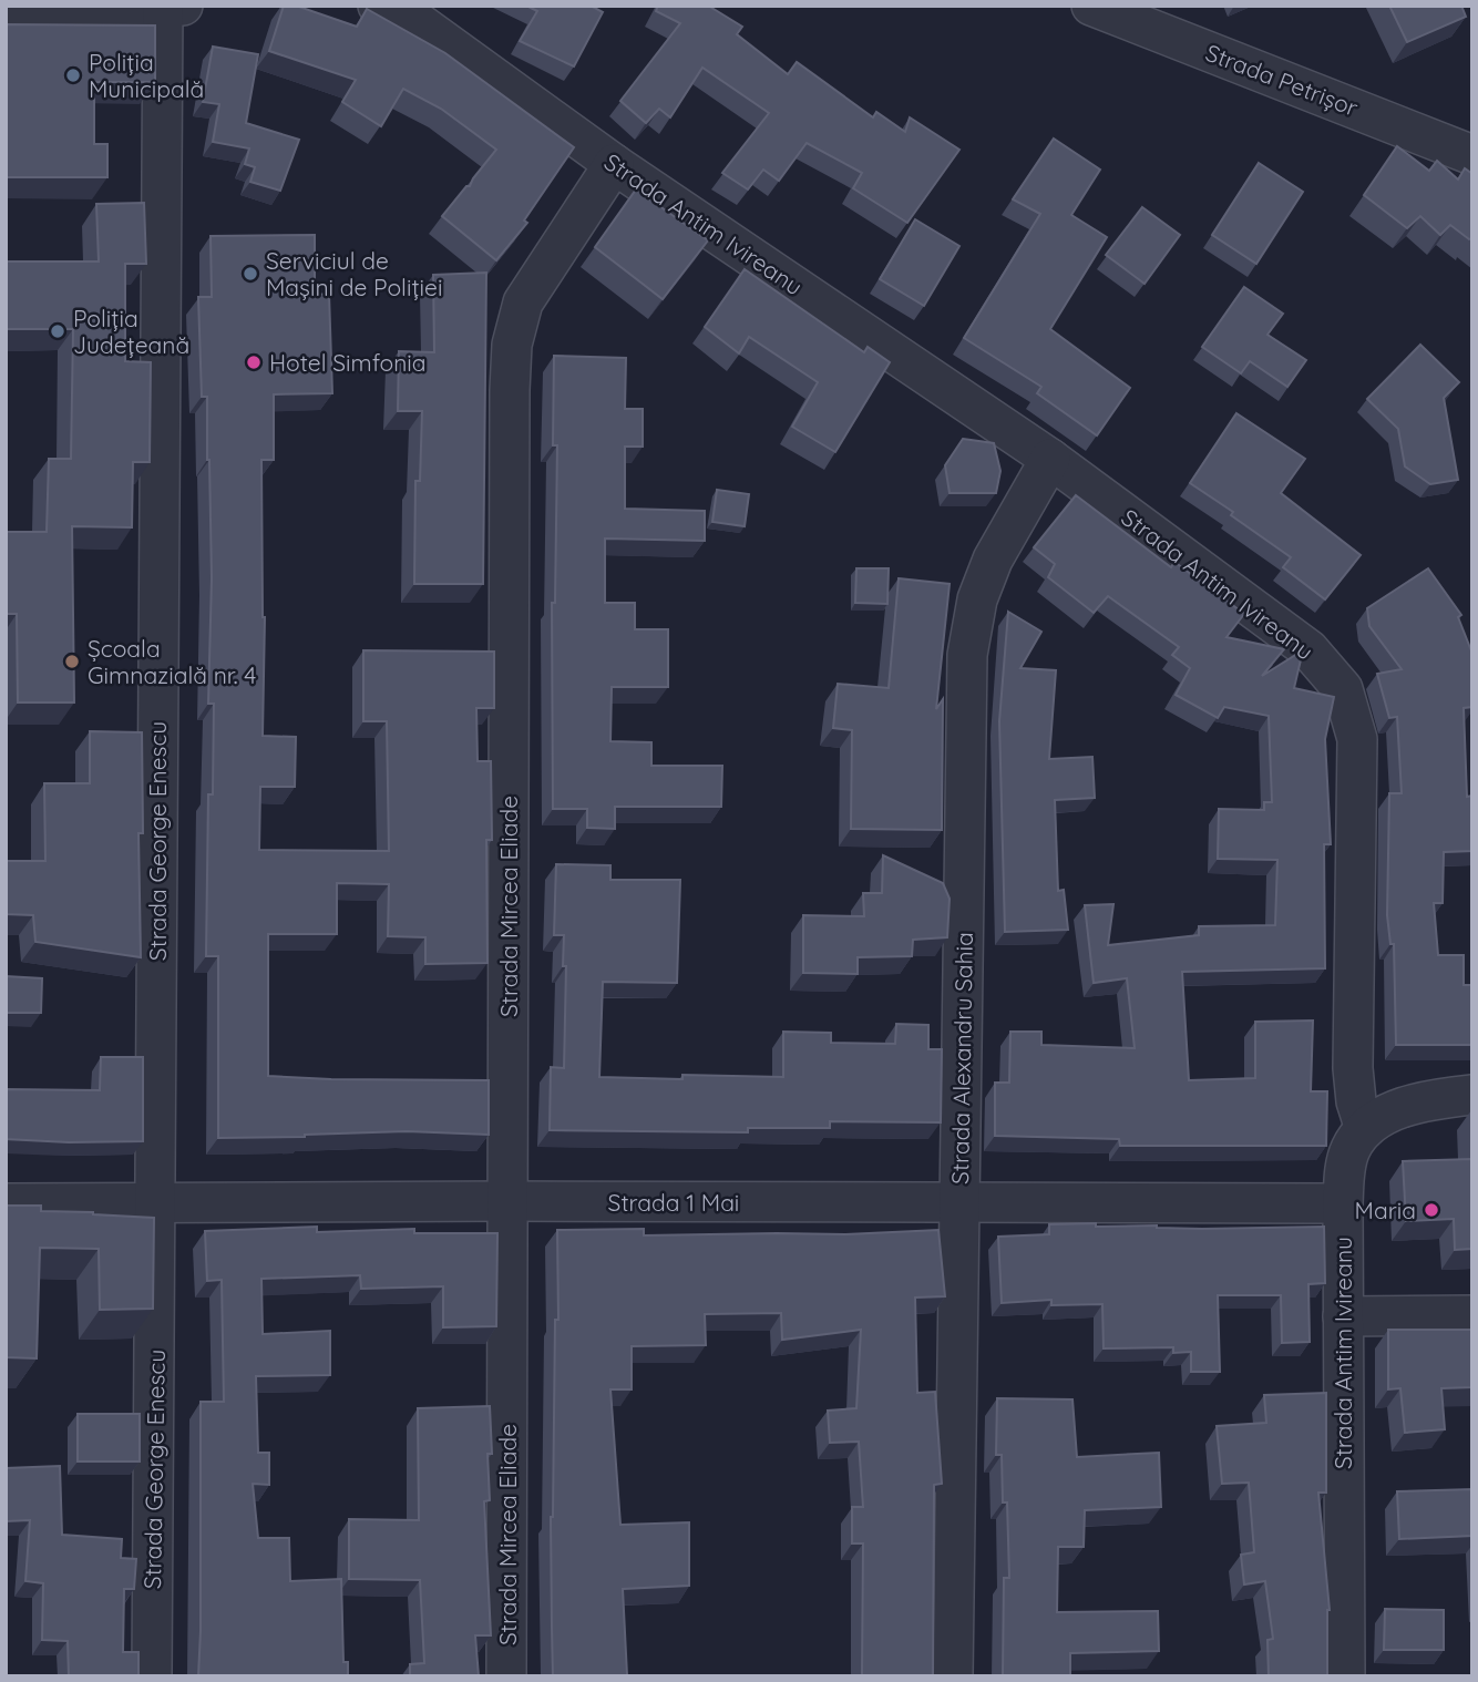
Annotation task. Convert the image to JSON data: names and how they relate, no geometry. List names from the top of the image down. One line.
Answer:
{"streets":{"street":["Strada Petrișor","Strada Antim Ivireanu","Strada George Enescu","Strada Mircea Eliade","Strada Alexandru Sahia","Strada 1 Mai"]},"crossings":[["Strada Antim Ivireanu","Strada Mircea Eliade"],["Strada Antim Ivireanu","Strada Alexandru Sahia"],["Strada Antim Ivireanu","Strada 1 Mai"],["Strada George Enescu","Strada 1 Mai"],["Strada Mircea Eliade","Strada 1 Mai"],["Strada Alexandru Sahia","Strada 1 Mai"]],"places":["Poliția Municipală","Serviciul de Mașini de Poliției","Poliția Județeană","Hotel Simfonia","Școala Gimnazială nr. 4","Maria"]}
